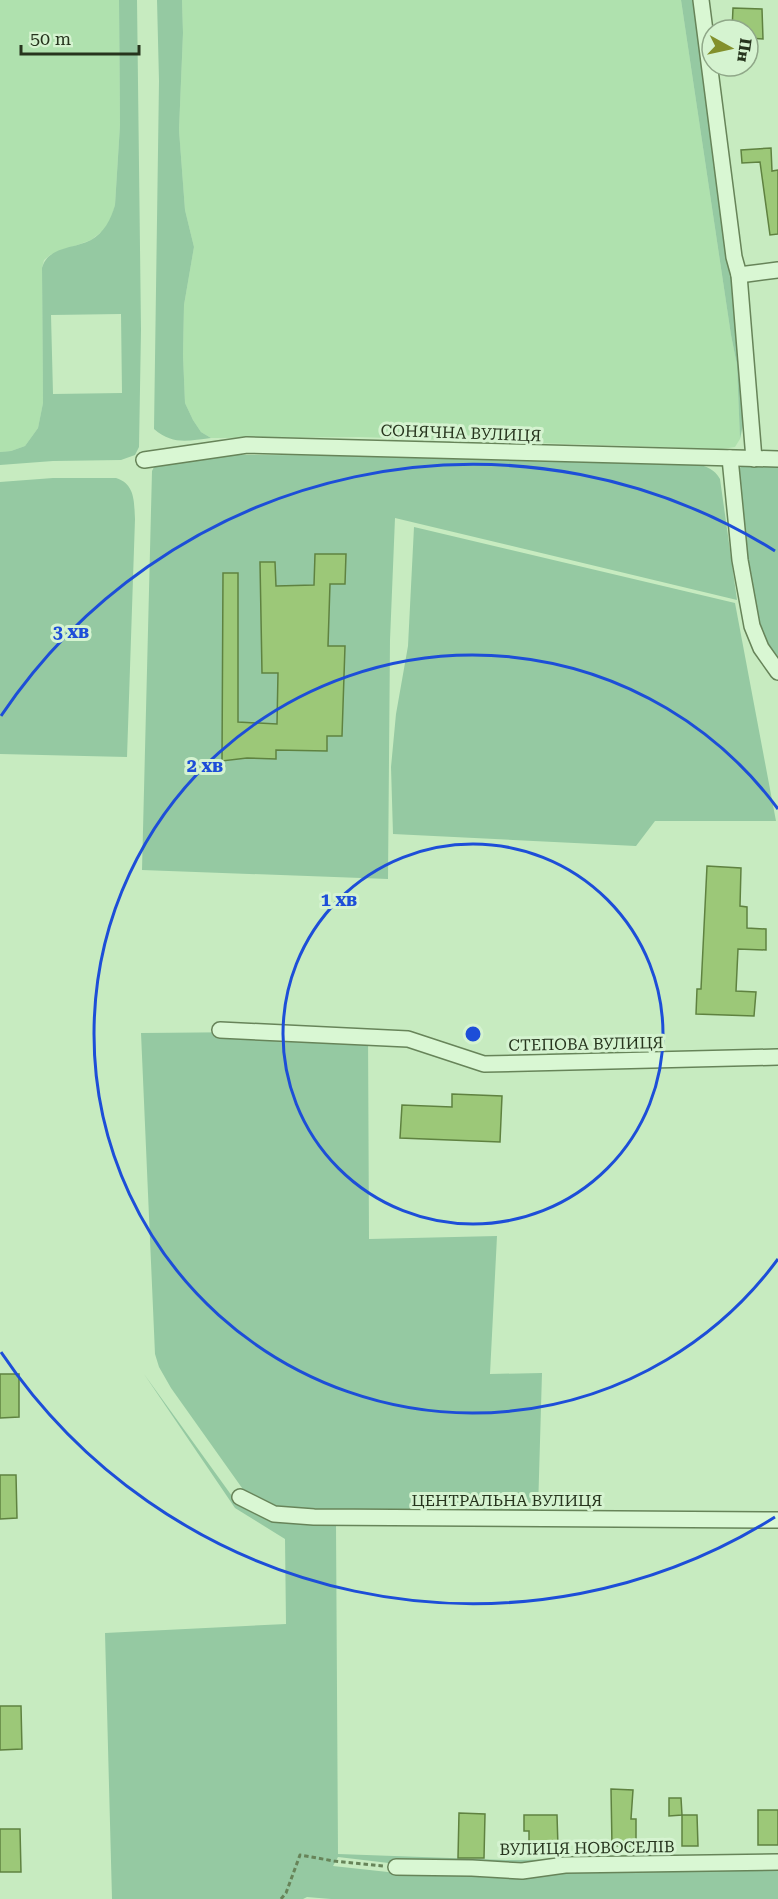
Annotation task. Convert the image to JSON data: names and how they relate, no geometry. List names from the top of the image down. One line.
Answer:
{"streets":{"street":["СОНЯЧНА ВУЛИЦЯ","СТЕПОВА ВУЛИЦЯ","ЦЕНТРАЛЬНА ВУЛИЦЯ","ВУЛИЦЯ НОВОСЕЛІВ"]},"scale_bar":"50 m","north":"right","rings":["3 хв","2 хв","1 хв"]}
